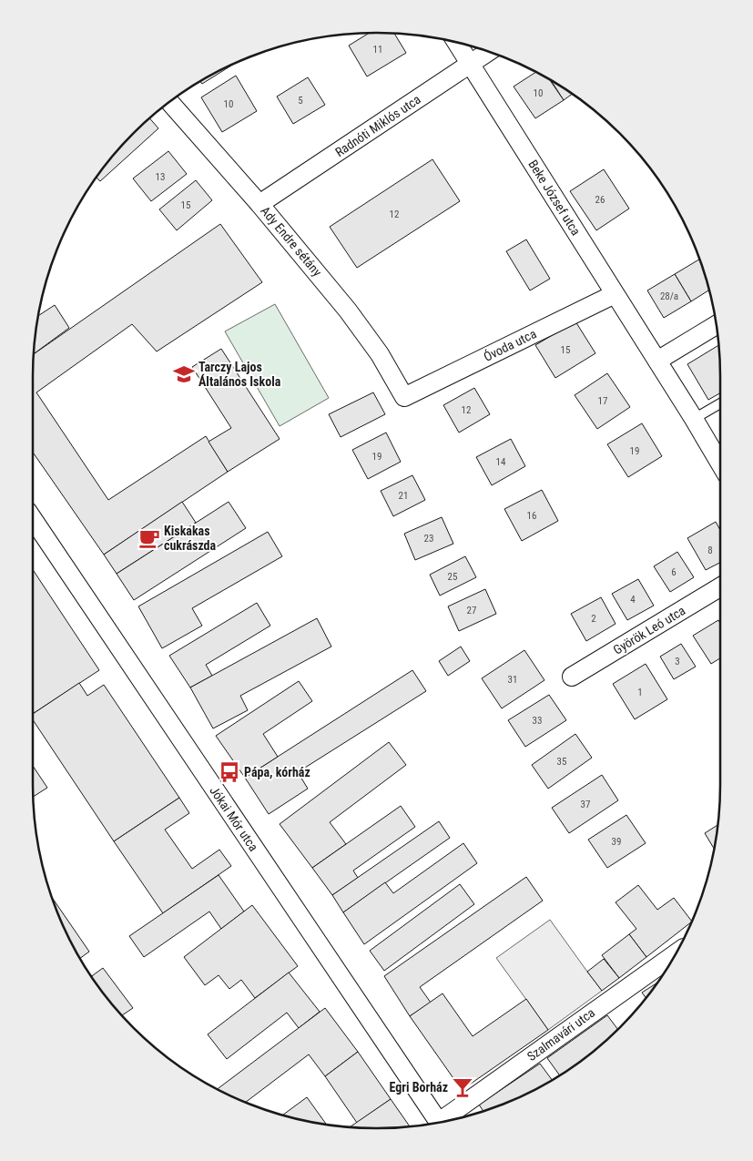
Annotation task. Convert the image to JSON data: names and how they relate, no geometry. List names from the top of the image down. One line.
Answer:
{"streets":{"street":["Radnóti Miklós utca","Beke József utca","Ady Endre sétány","Óvoda utca","Györök Leó utca","Jókai Mór utca","Szalmavári utca"]},"crossings":[["Radnóti Miklós utca","Beke József utca"],["Radnóti Miklós utca","Ady Endre sétány"],["Beke József utca","Óvoda utca"],["Ady Endre sétány","Óvoda utca"]],"places":{"school or university":["Tarczy Lajos Általános Iskola"],"cafe":["Kiskakas cukrászda"],"bus stop":["Pápa, kórház"],"bar":["Egri Borház"]},"house_numbers":["11","10","5","10","13","26","15","12","28/a","15","17","12","19","19","14","21","16","23","8","6","25","4","27","2","3","31","1","33","35","37","39"]}
